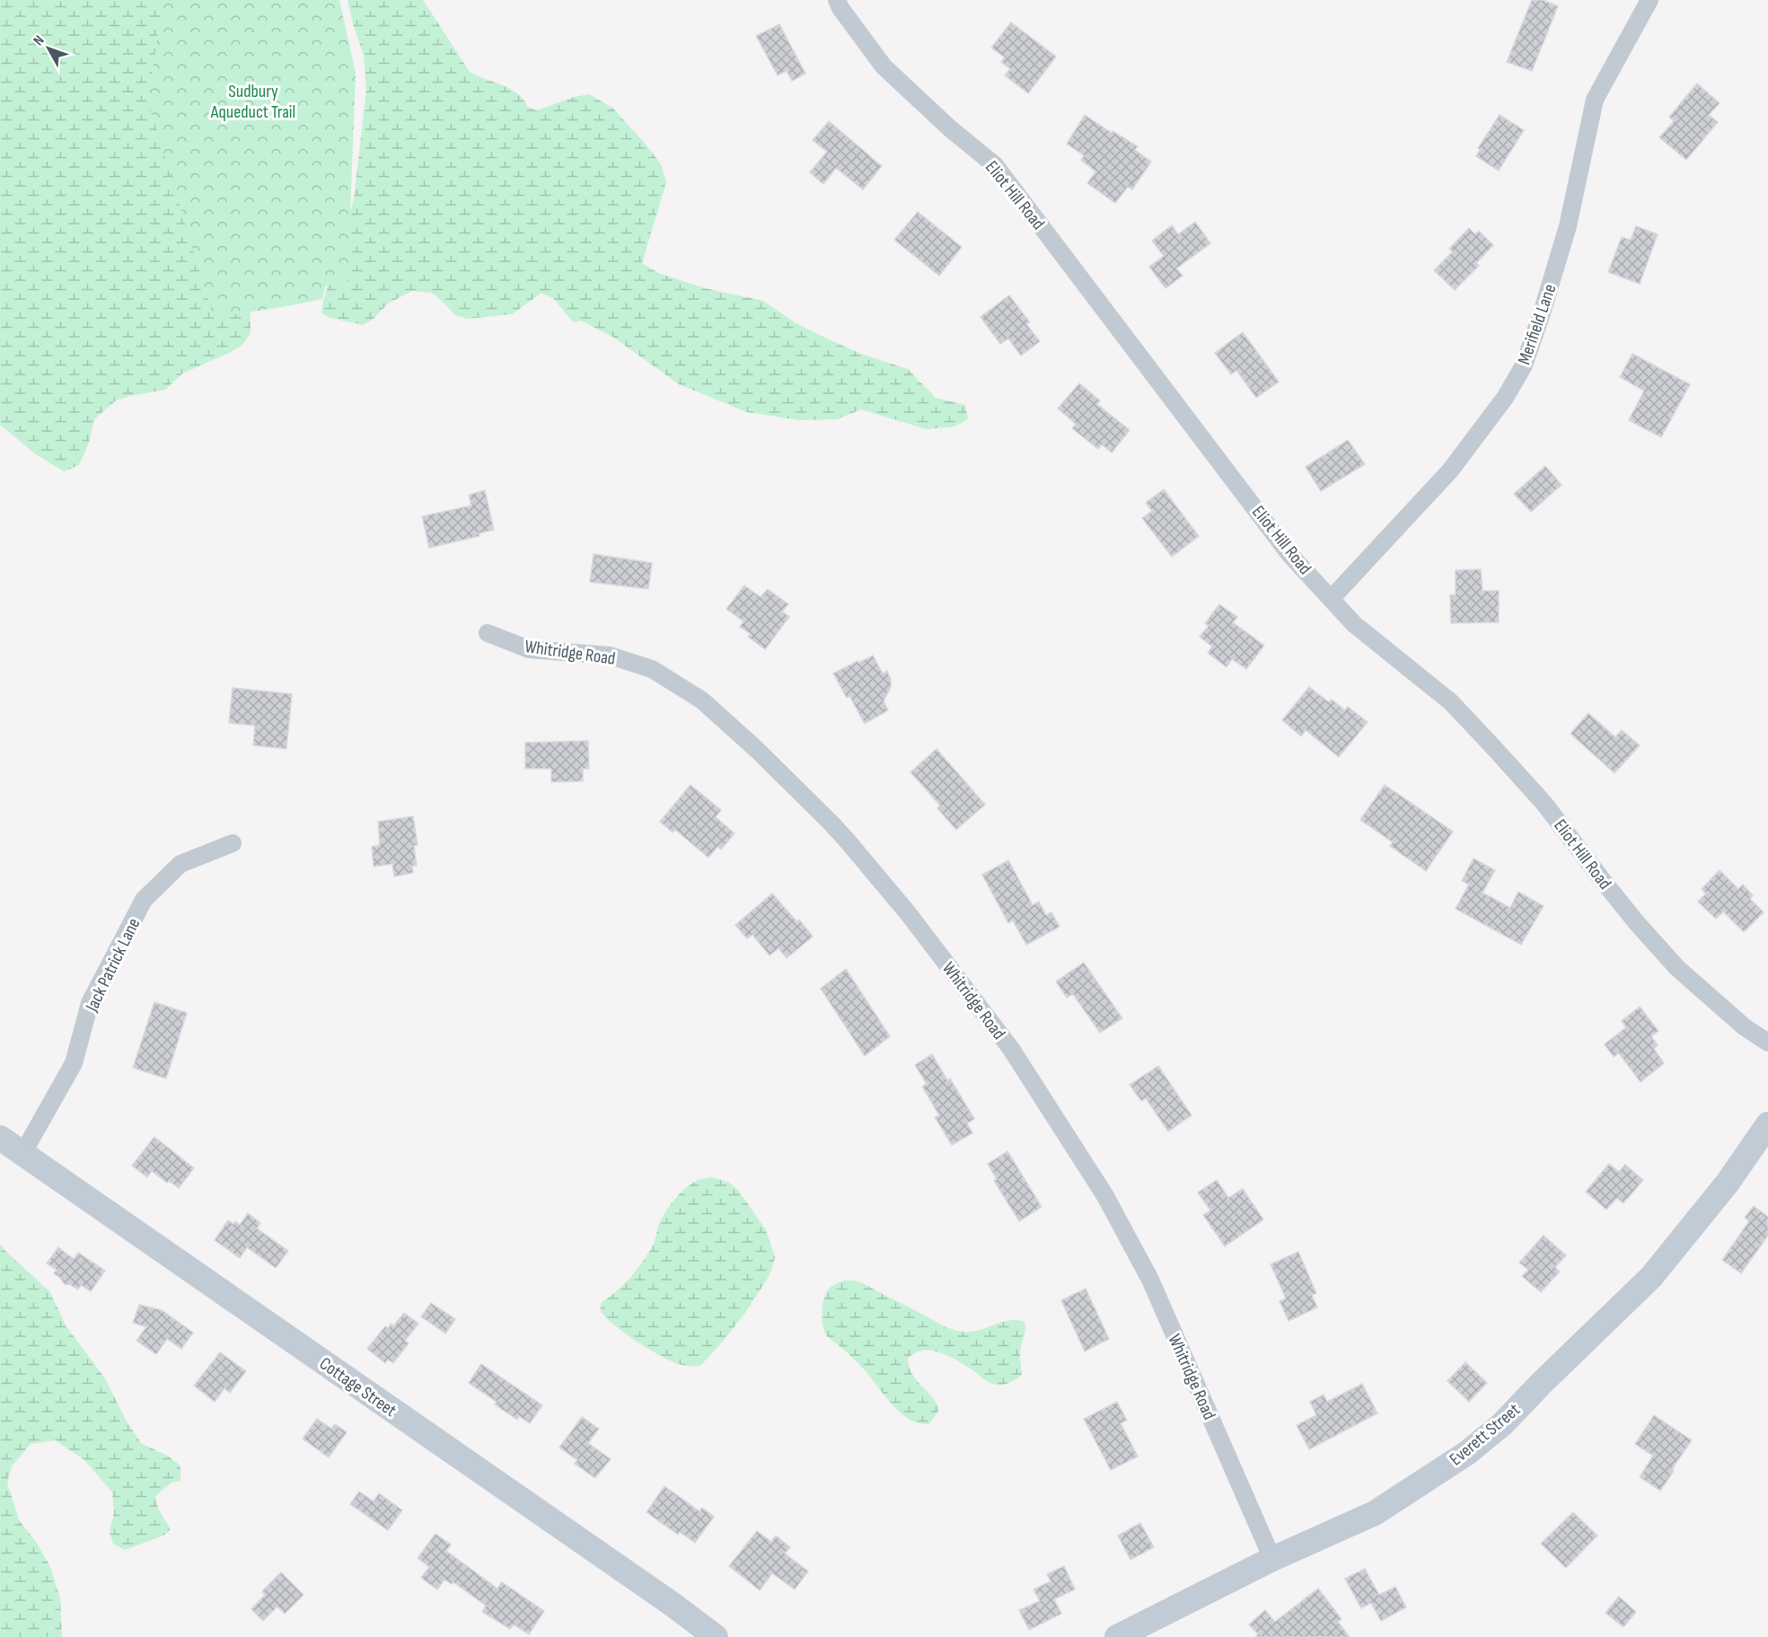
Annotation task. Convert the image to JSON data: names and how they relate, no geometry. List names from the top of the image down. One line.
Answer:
{"streets":{"street":["Eliot Hill Road","Merifield Lane","Whitridge Road","Jack Patrick Lane","Cottage Street","Everett Street"]},"crossings":[["Eliot Hill Road","Merifield Lane"],["Whitridge Road","Everett Street"],["Jack Patrick Lane","Cottage Street"]],"parks":["Sudbury Aqueduct Trail"],"north":"top left"}
